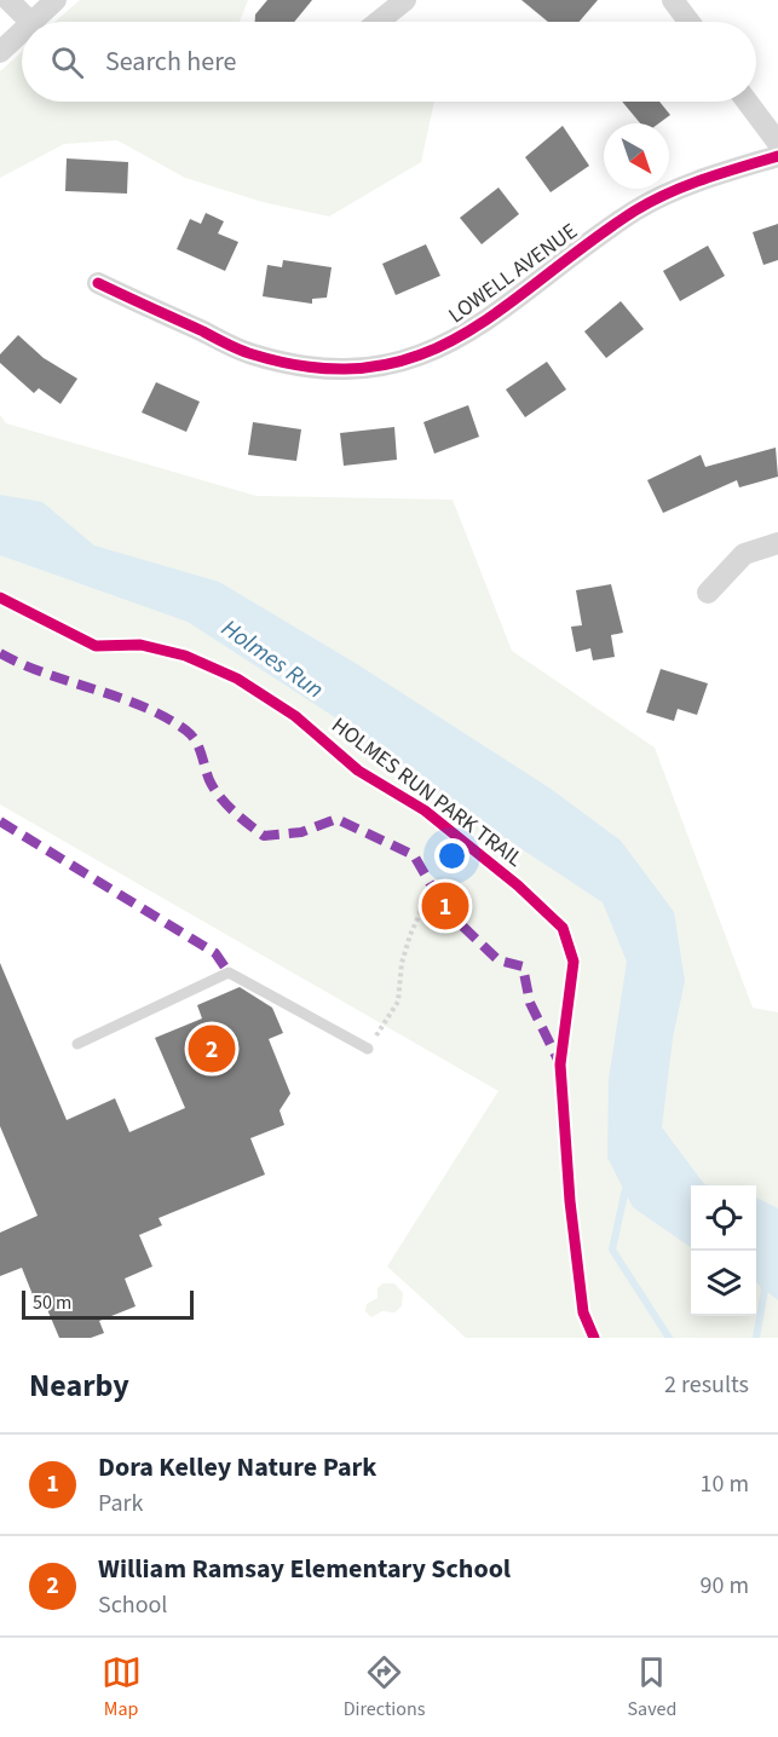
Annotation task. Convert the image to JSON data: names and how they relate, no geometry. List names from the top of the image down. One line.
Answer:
{"streets":{"street":["LOWELL AVENUE"],"cycle path":["HOLMES RUN PARK TRAIL"]},"water":["Holmes Run"],"scale_bar":"50 m","north":"bottom right","page":{"search":"Search here","pins":["1","2"],"scale":"50 m","heading":["Nearby","2 results"],"list":[{"mark":"1","name":"Dora Kelley Nature Park","note":"Park","value":"10 m"},{"mark":"2","name":"William Ramsay Elementary School","note":"School","value":"90 m"}],"nav":["Map","Directions","Saved"]}}
